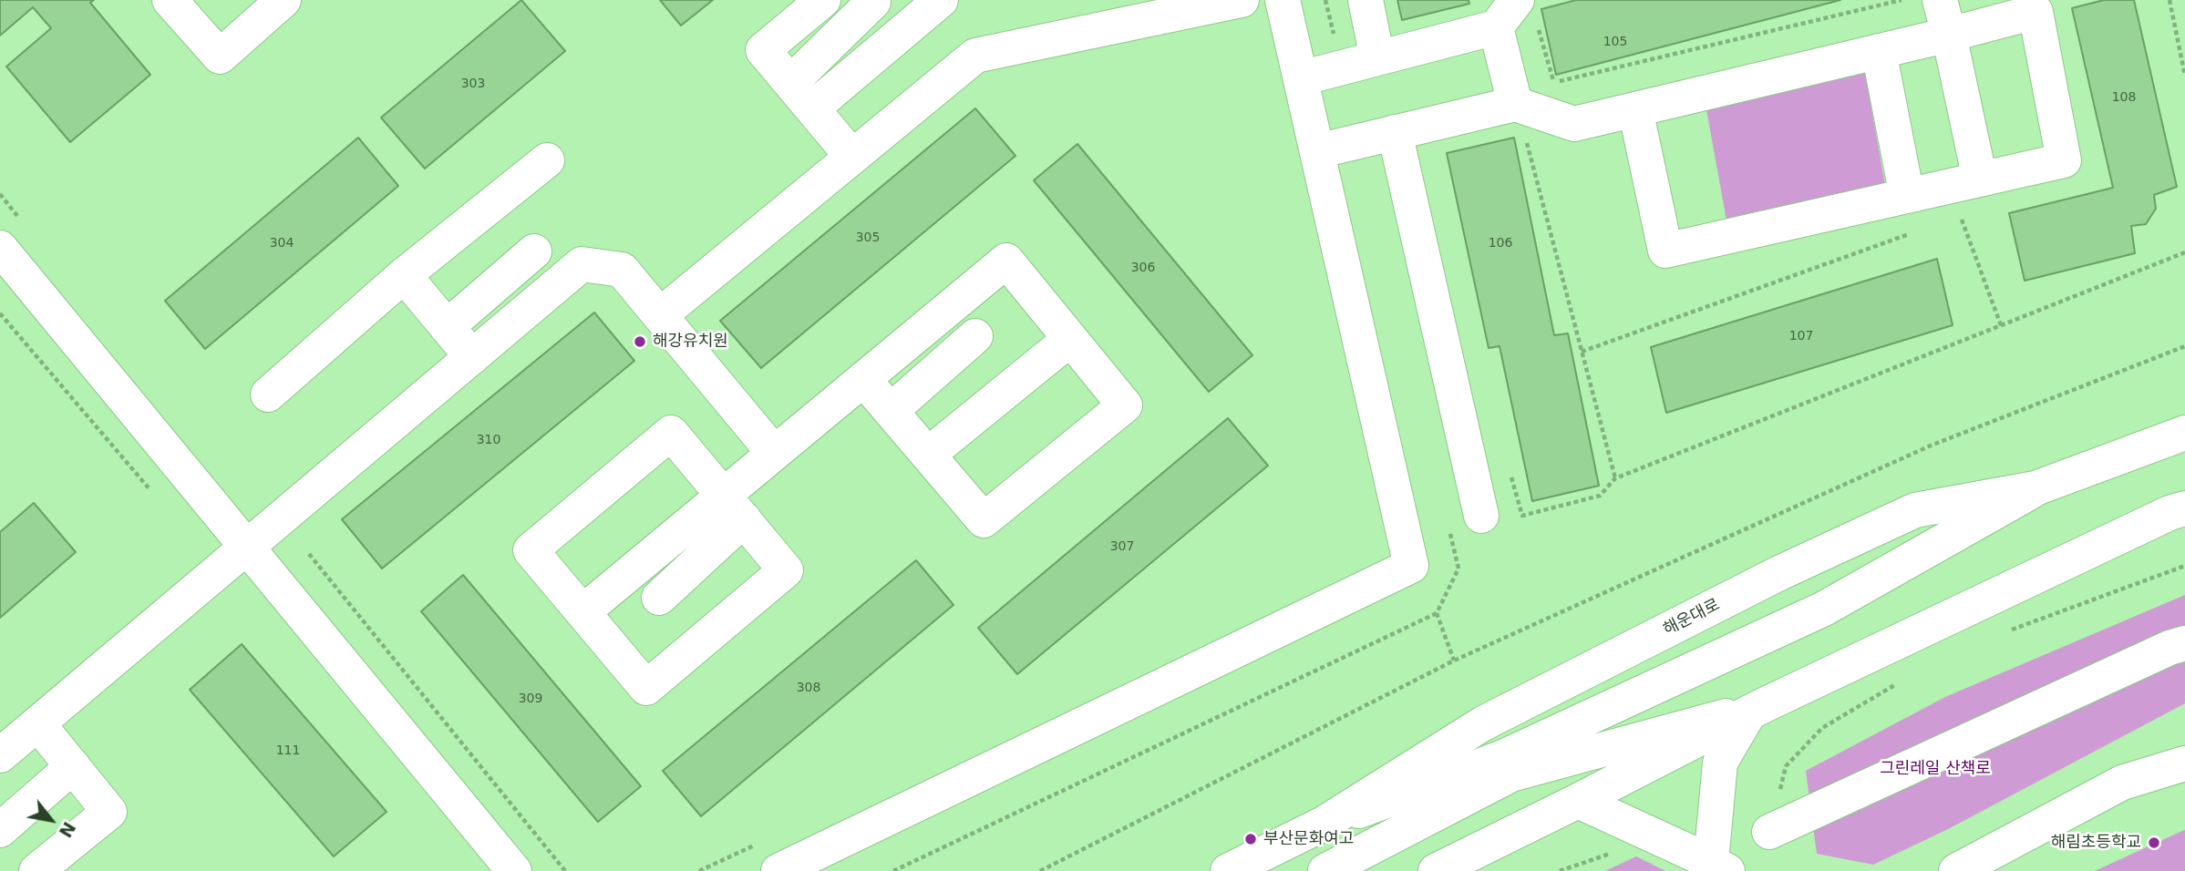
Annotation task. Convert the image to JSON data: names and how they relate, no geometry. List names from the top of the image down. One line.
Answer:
{"streets":{"street":["해운대로"]},"parks":["그린레일 산책로"],"places":["해강유치원","부산문화여고","해림초등학교"],"house_numbers":["105","303","108","305","304","106","306","107","310","307","308","309","111"],"north":"bottom right"}
